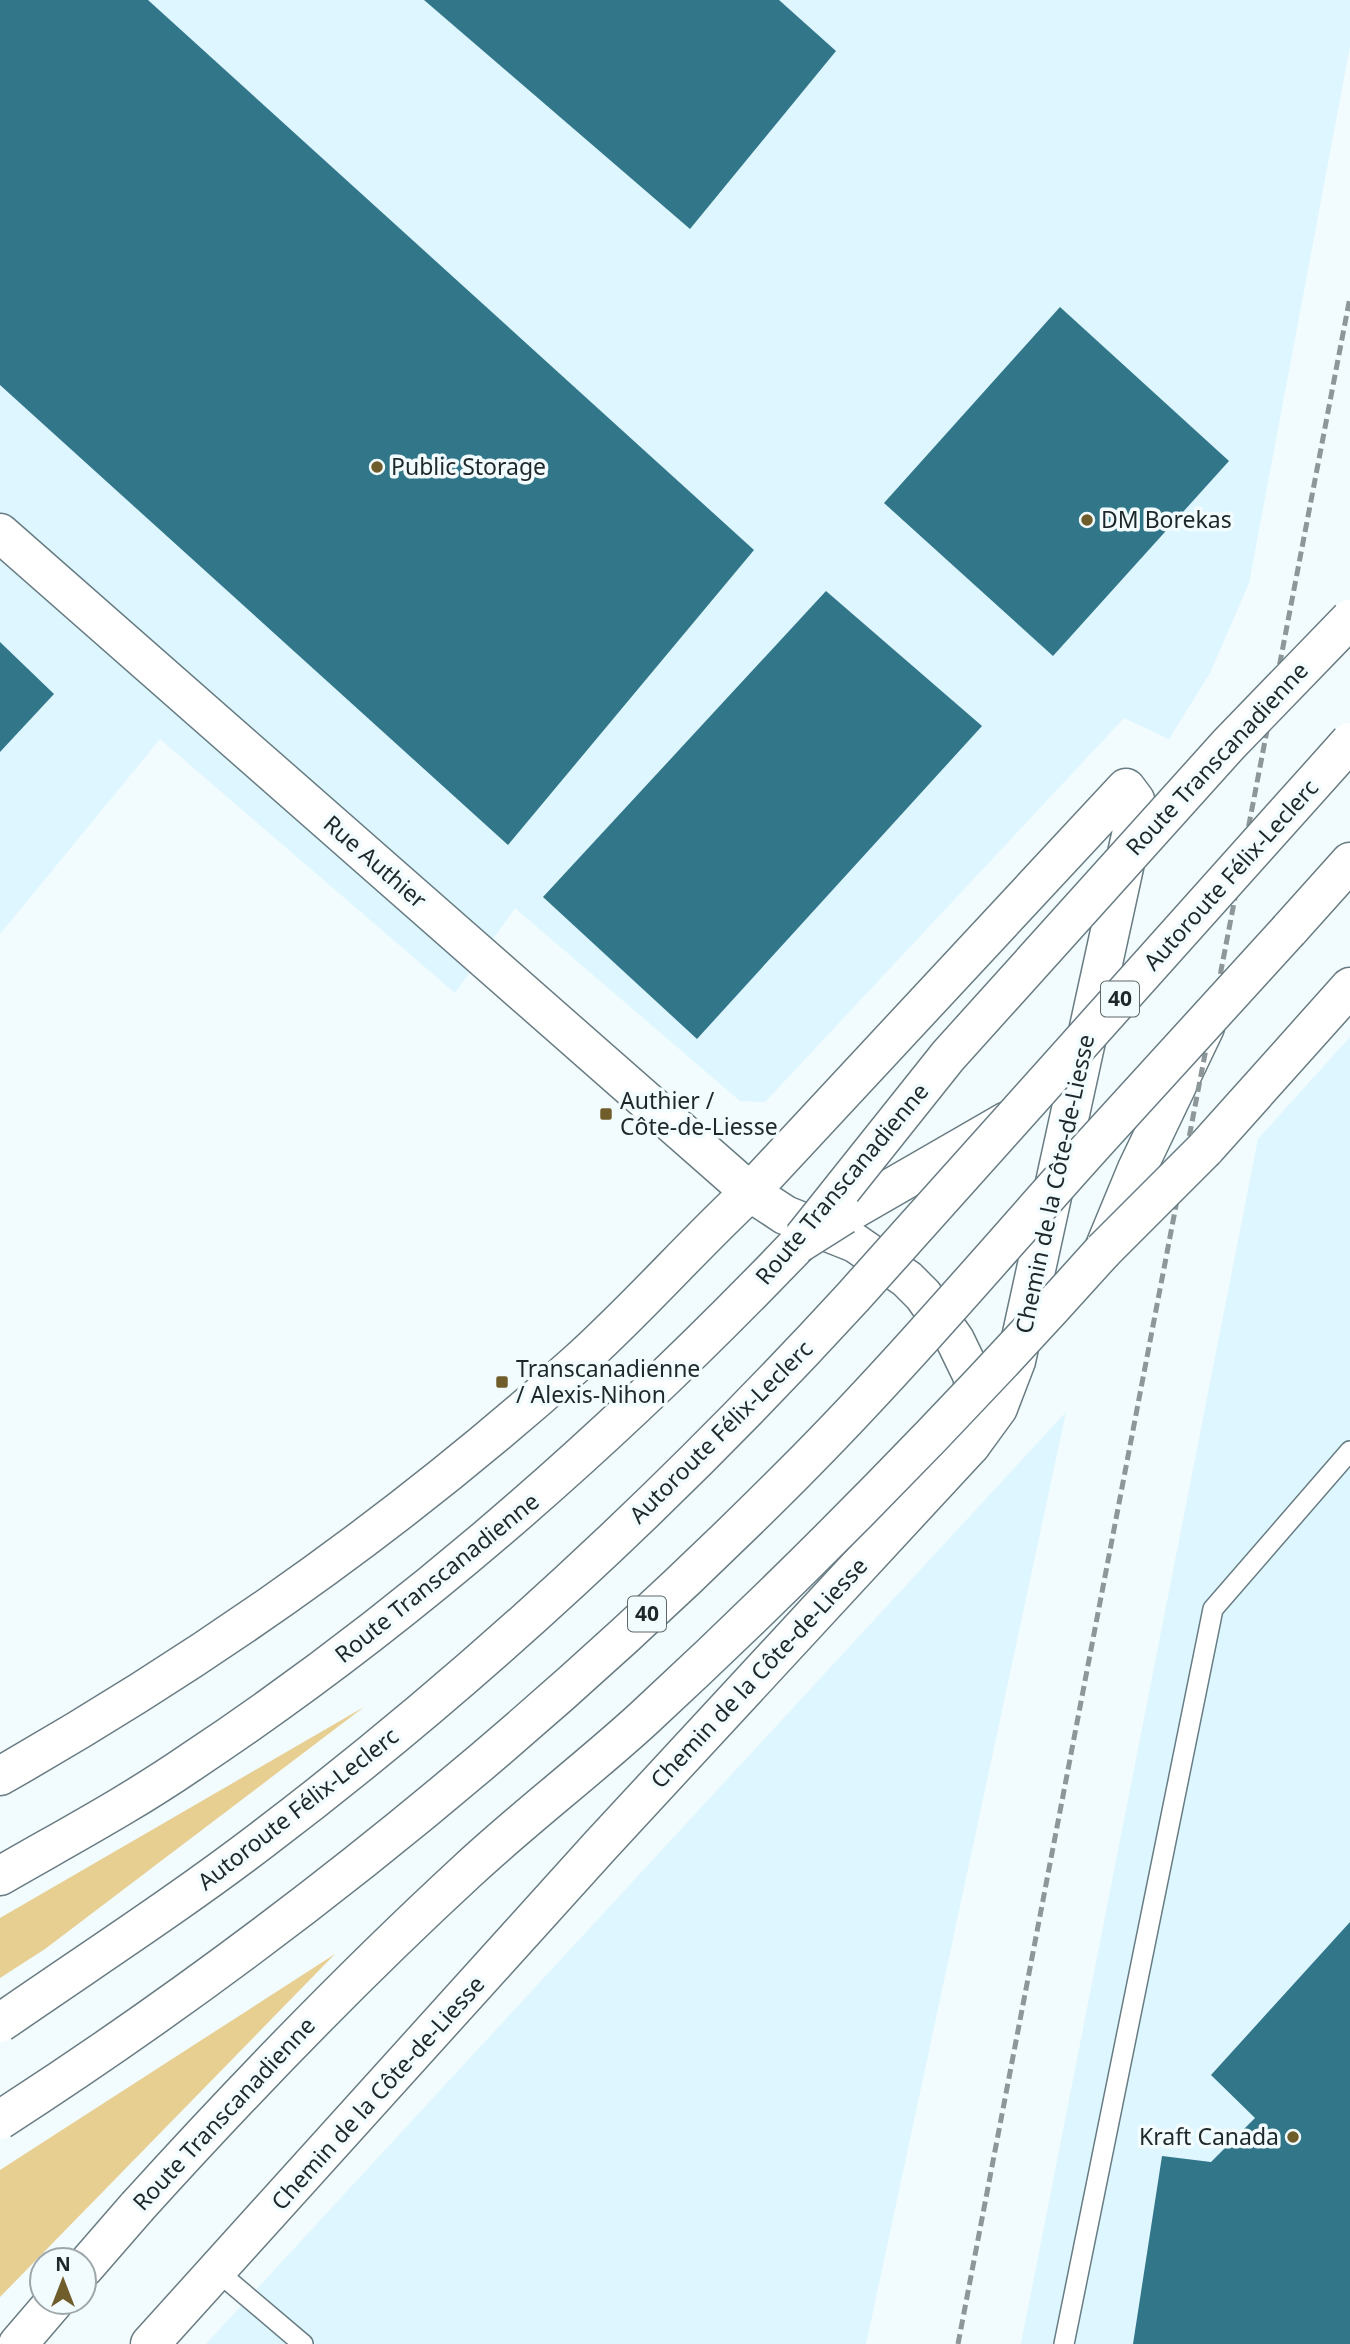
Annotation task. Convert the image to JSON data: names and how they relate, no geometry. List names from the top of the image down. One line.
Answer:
{"streets":{"main road":["Route Transcanadienne","Rue Authier","Autoroute Félix-Leclerc","40","Chemin de la Côte-de-Liesse"]},"crossings":[["Rue Authier","Chemin de la Côte-de-Liesse"]],"places":{"other":["Public Storage","DM Borekas","Kraft Canada"],"transit":["Authier / Côte-de-Liesse","Transcanadienne / Alexis-Nihon"]},"north":"top"}
